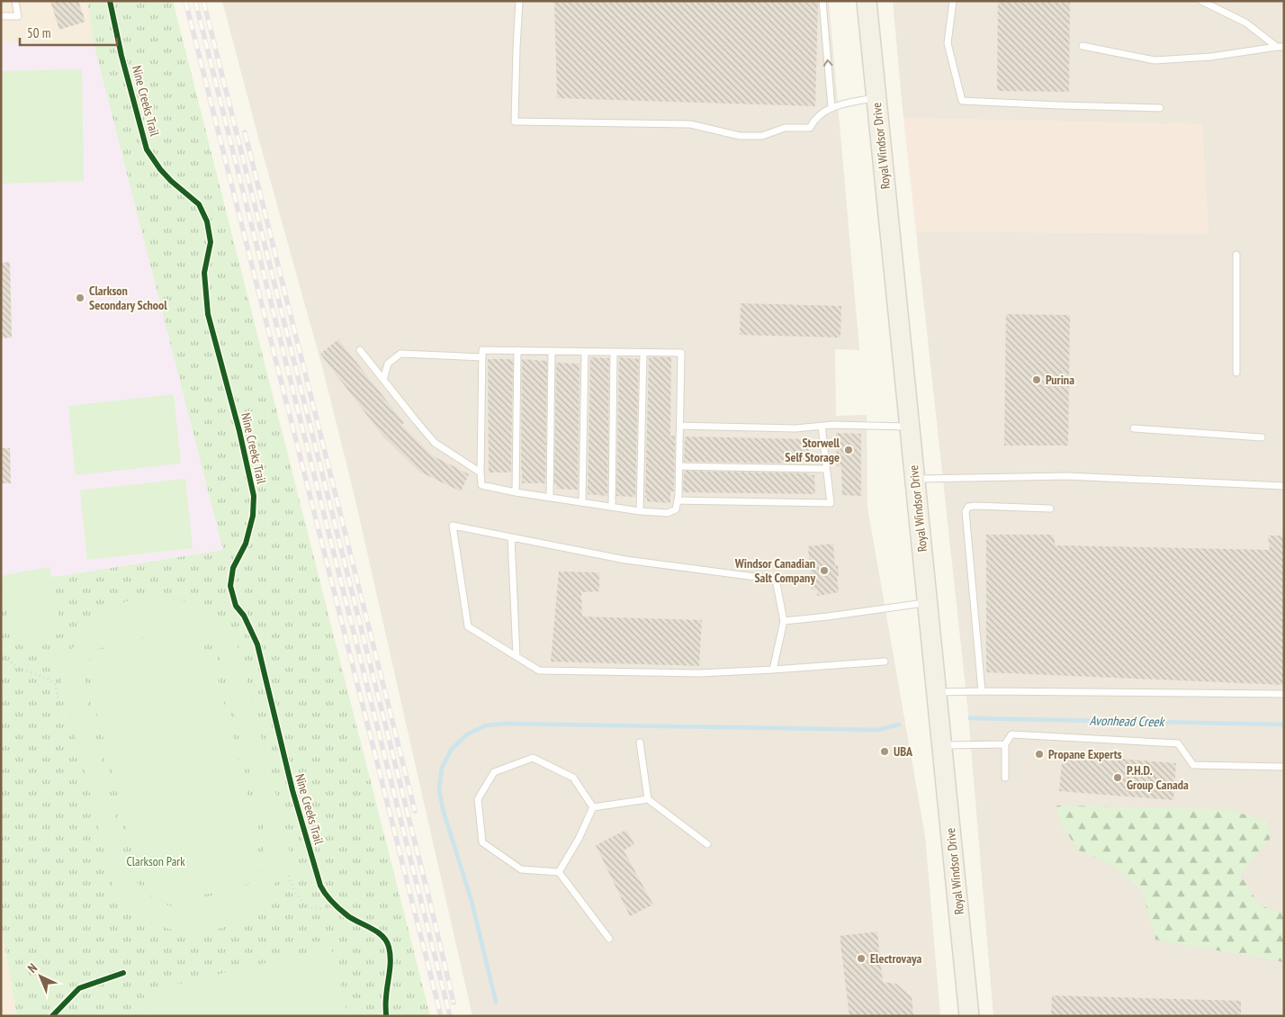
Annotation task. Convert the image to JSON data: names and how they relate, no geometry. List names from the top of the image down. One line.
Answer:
{"streets":{"main road":["Royal Windsor Drive"],"cycle path":["Nine Creeks Trail"]},"water":["Avonhead Creek"],"parks":["Clarkson Park"],"places":["Clarkson Secondary School","Purina","Storwell Self Storage","Windsor Canadian Salt Company","UBA","Propane Experts","P.H.D. Group Canada","Electrovaya"],"scale_bar":"50 m","north":"top left"}
